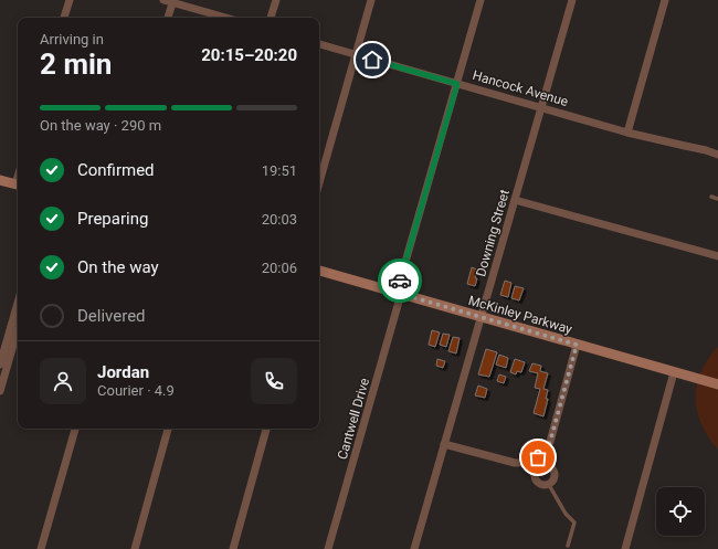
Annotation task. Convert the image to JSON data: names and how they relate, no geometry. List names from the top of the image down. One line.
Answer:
{"streets":{"street":["Hancock Avenue","Downing Street","McKinley Parkway","Cantwell Drive"]},"crossings":[["Hancock Avenue","Downing Street"],["Hancock Avenue","Cantwell Drive"],["Downing Street","McKinley Parkway"],["McKinley Parkway","Cantwell Drive"]],"page":{"heading":["2 min","Arriving in","20:15–20:20"],"panel":["Jordan","Courier · 4.9"],"bar":"On the way · 290 m","list":[["Confirmed","19:51"],["Preparing","20:03"],["On the way","20:06"],"Delivered"]}}
